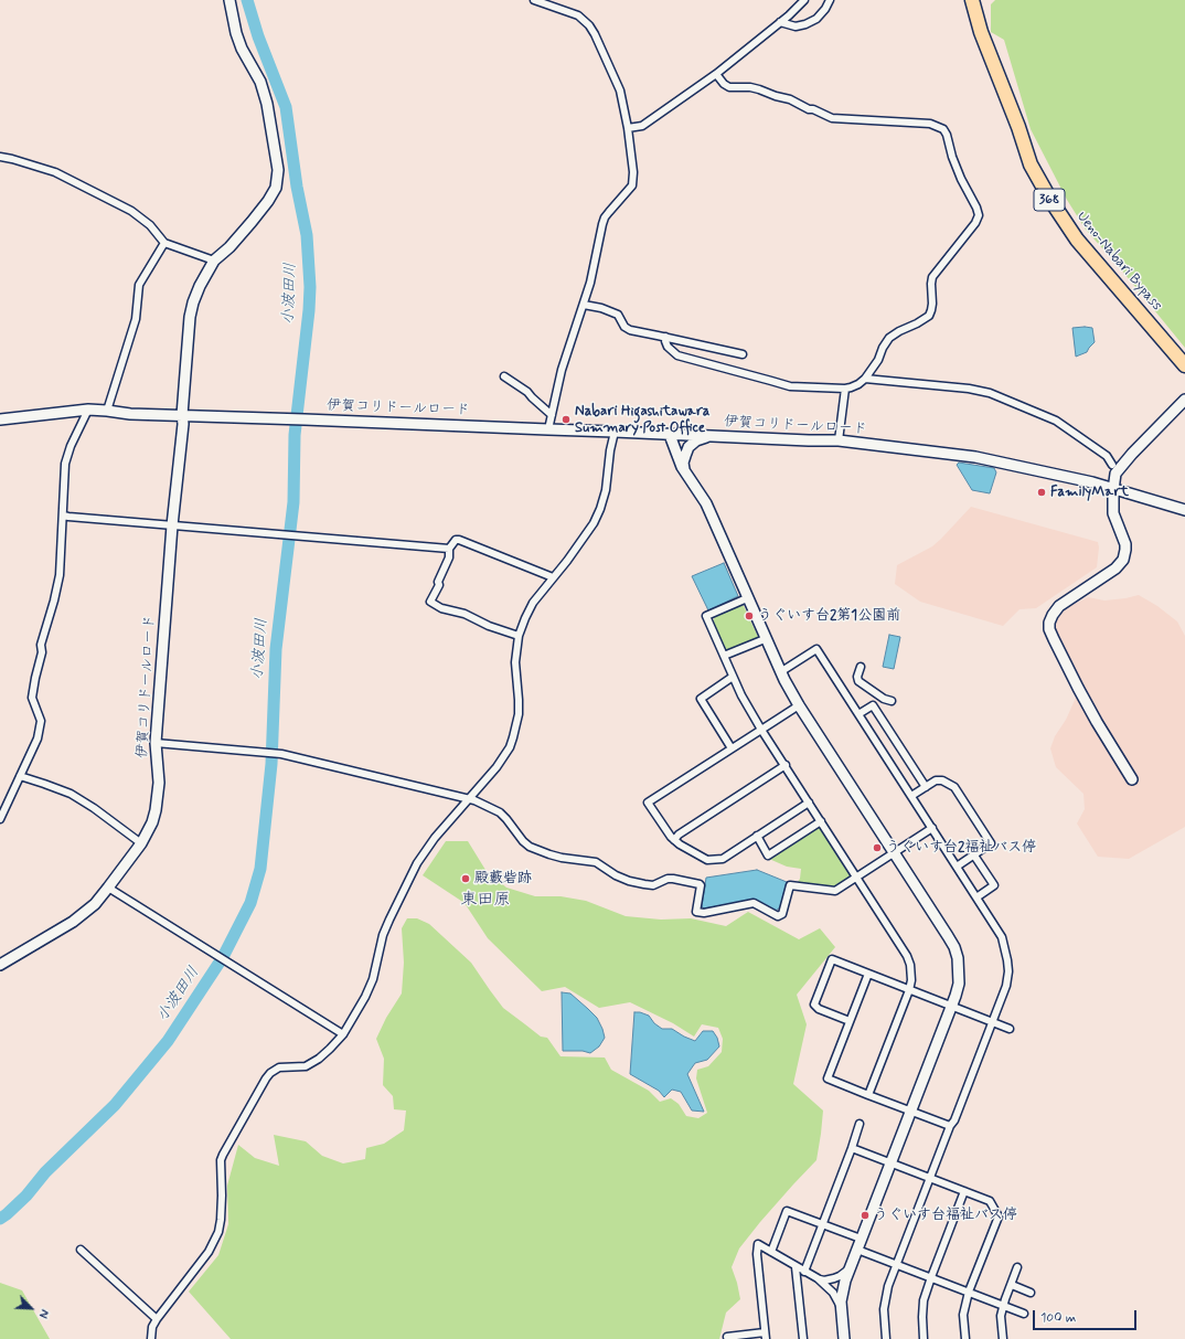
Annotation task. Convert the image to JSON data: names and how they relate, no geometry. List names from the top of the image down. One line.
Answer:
{"streets":{"highway":["368","Ueno-Nabari Bypass"],"street":["伊賀コリドールロード"]},"districts":["東田原"],"water":["小波田川"],"places":["Nabari Higashitawara Summary Post Office","FamilyMart","うぐいす台2第1公園前","うぐいす台2福祉バス停","殿藪砦跡","うぐいす台福祉バス停"],"scale_bar":"100 m","north":"bottom right"}
